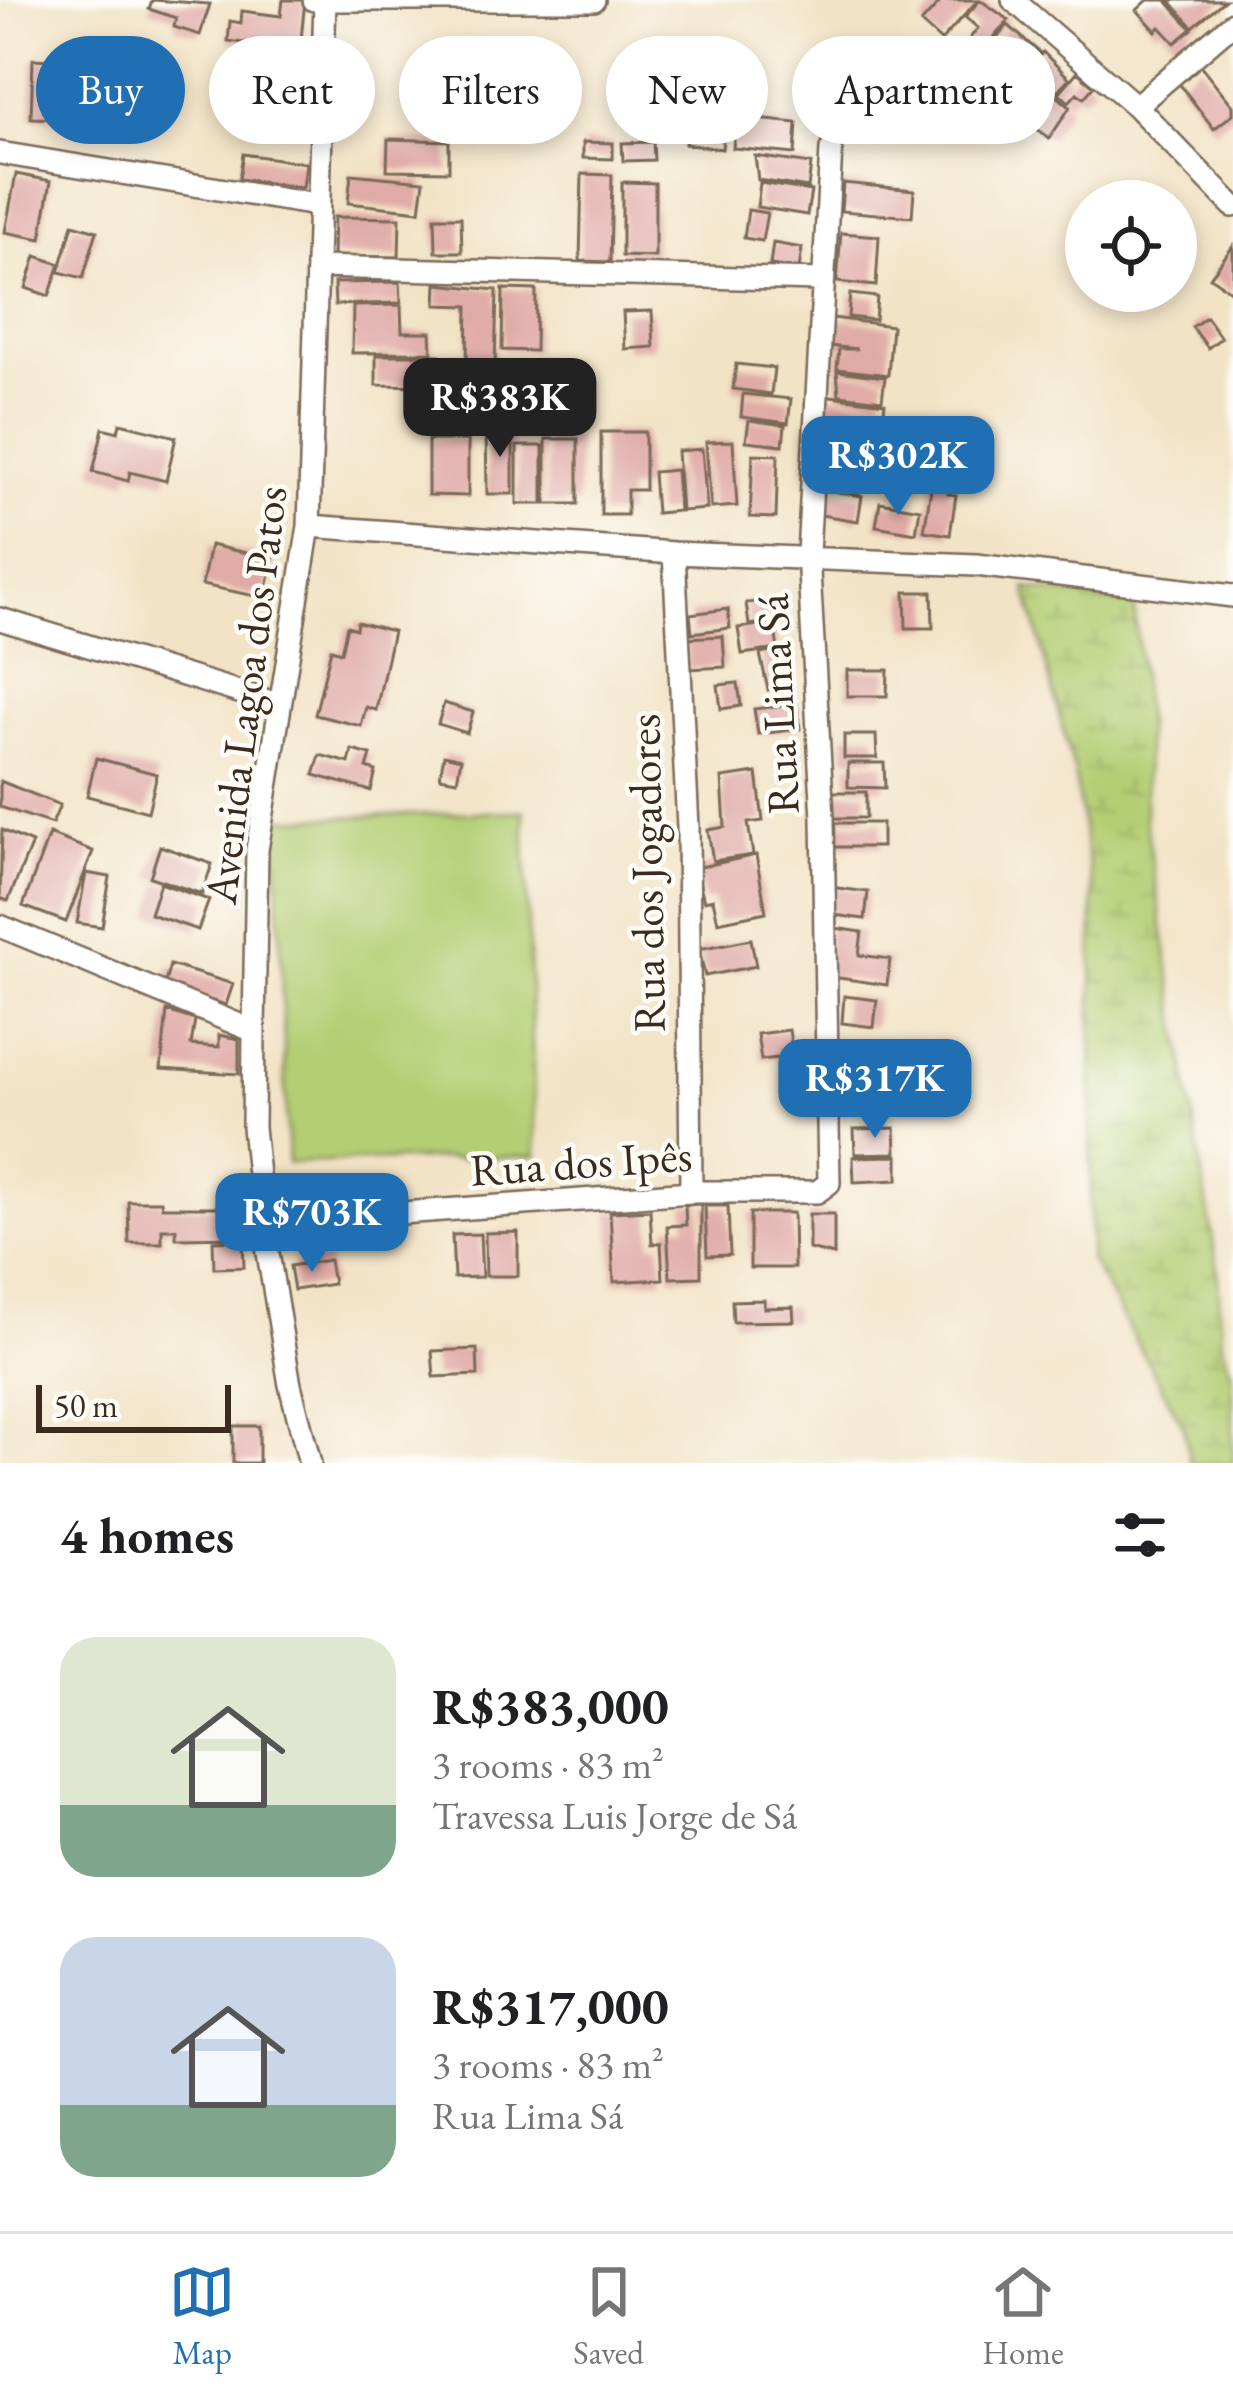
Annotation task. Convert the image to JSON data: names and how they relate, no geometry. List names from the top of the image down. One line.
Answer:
{"streets":{"street":["Avenida Lagoa dos Patos","Rua Lima Sá","Rua dos Jogadores","Rua dos Ipês"]},"crossings":[["Avenida Lagoa dos Patos","Rua dos Ipês"],["Rua Lima Sá","Rua dos Ipês"],["Rua dos Jogadores","Rua dos Ipês"]],"scale_bar":"50 m","page":{"chip":["Buy","Rent","Filters","New","Apartment"],"price":["R$383K","R$302K","R$317K","R$703K"],"scale":"50 m","heading":"4 homes","list":[{"name":"R$383,000","note":"3 rooms · 83 m² · Travessa Luis Jorge de Sá"},{"name":"R$317,000","note":"3 rooms · 83 m² · Rua Lima Sá"}],"tabs":["Map","Saved","Home"]}}
